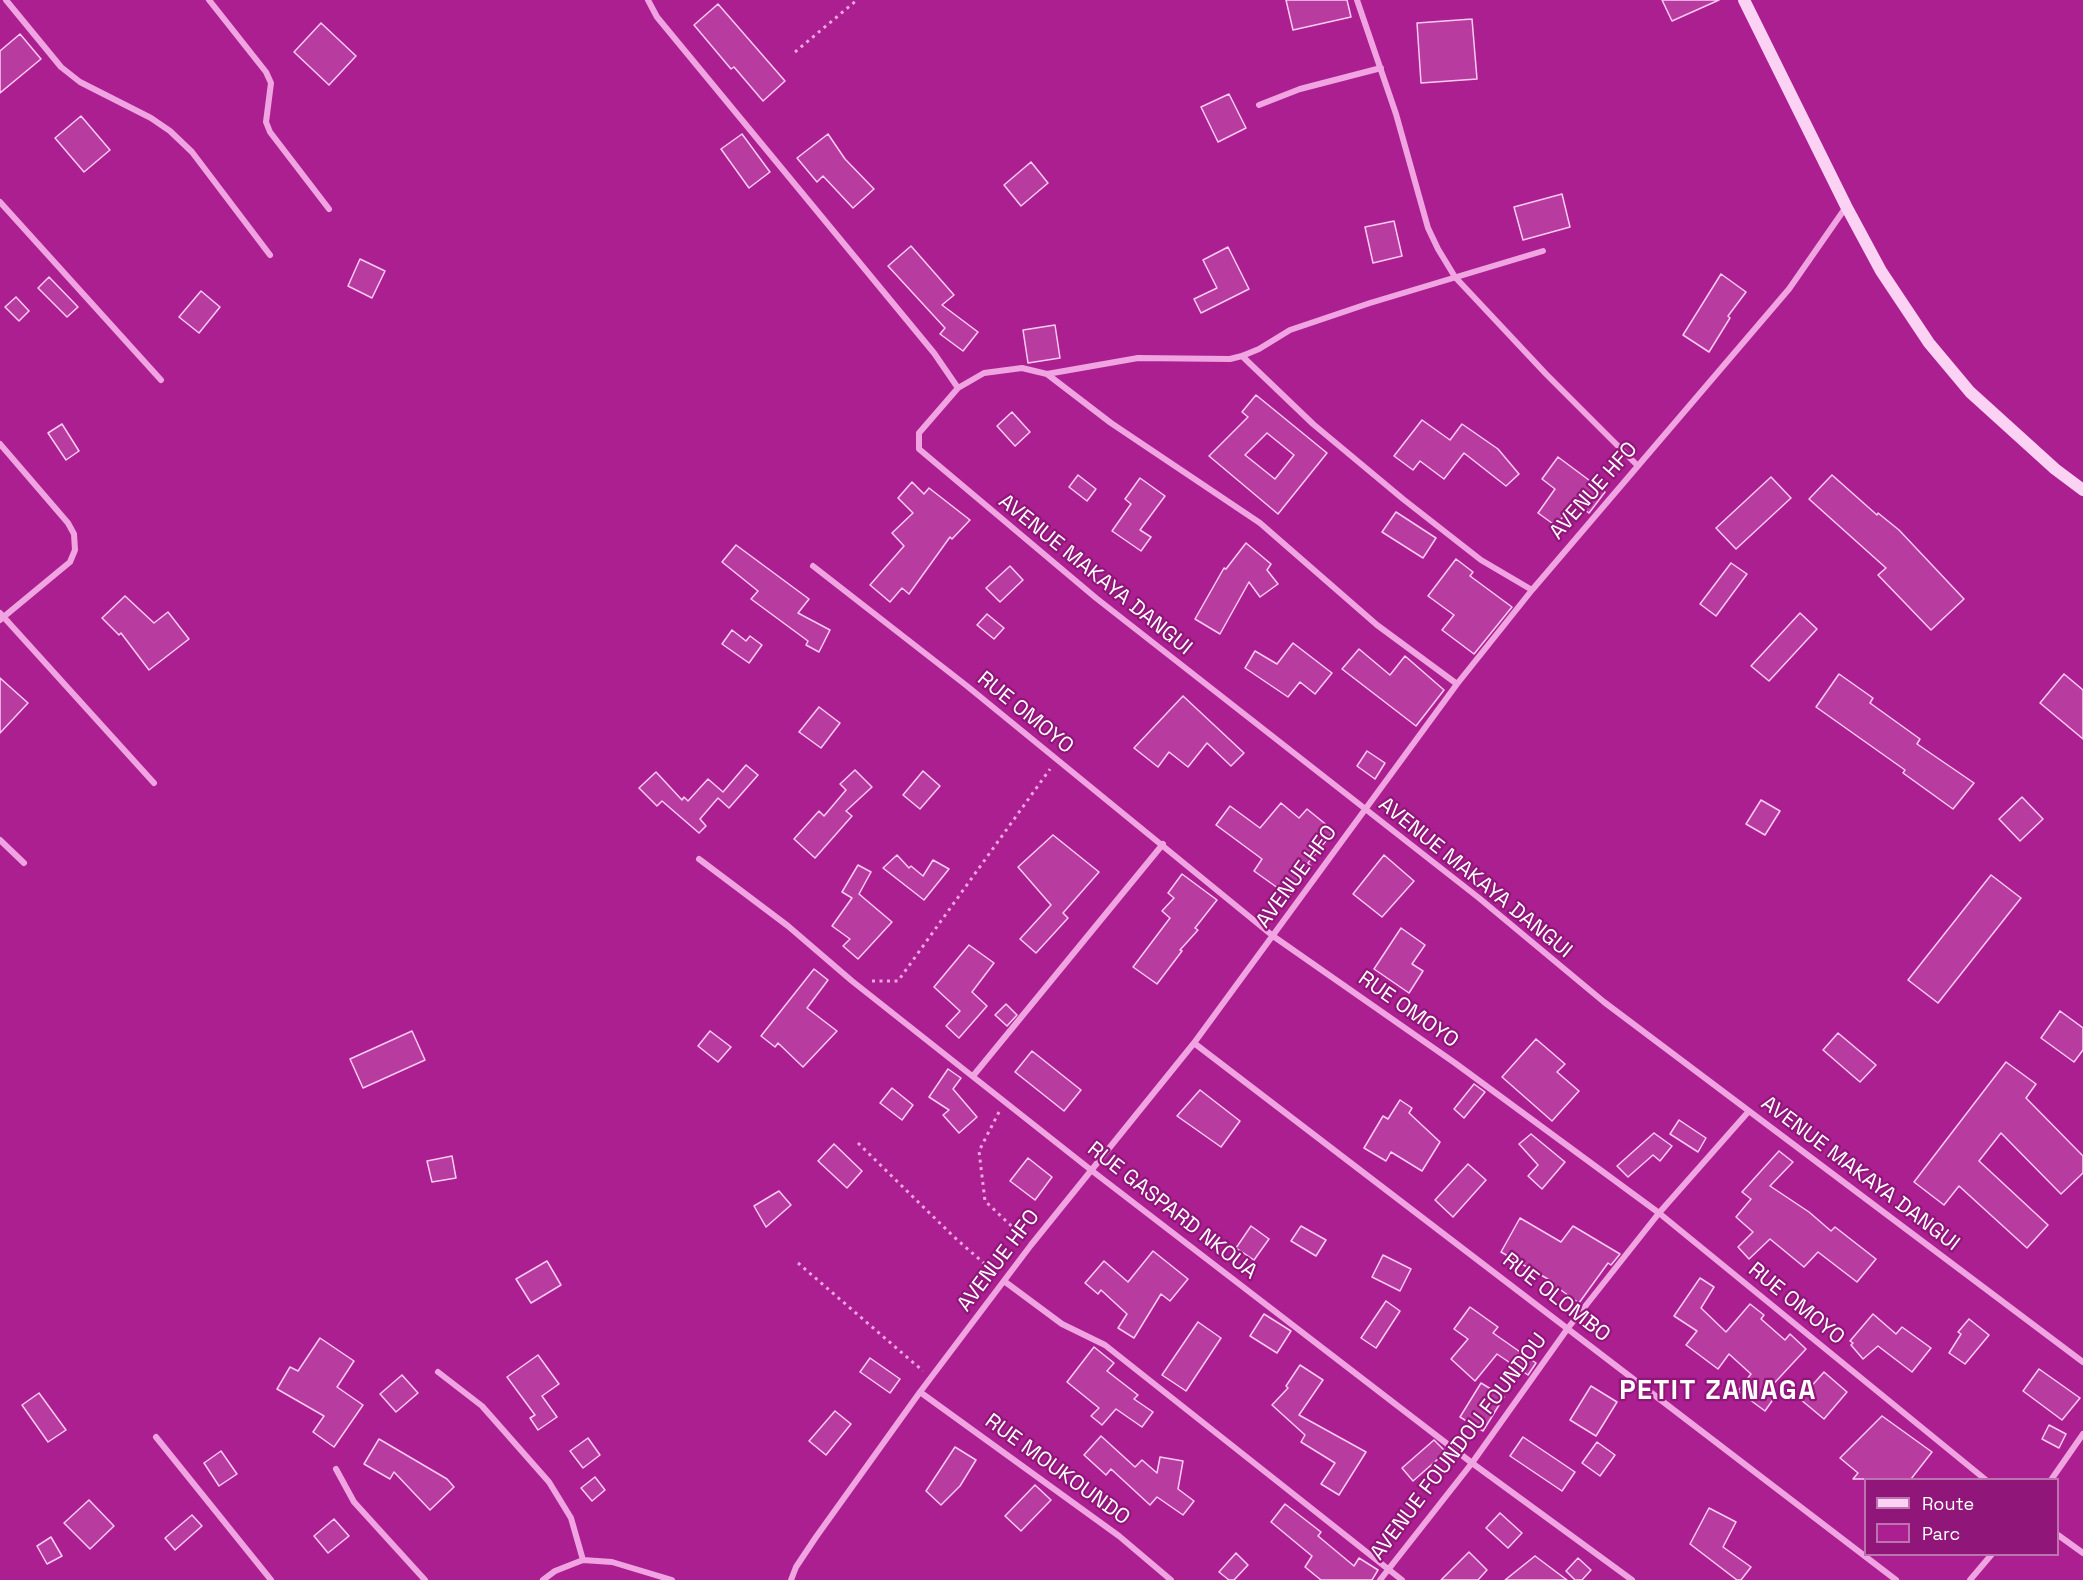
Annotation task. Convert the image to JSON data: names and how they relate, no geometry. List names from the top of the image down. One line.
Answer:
{"streets":{"street":["AVENUE HFO","AVENUE MAKAYA DANGUI","RUE OMOYO","RUE GASPARD NKOUA","RUE OLOMBO","AVENUE FOUNDOU FOUNDOU","RUE MOUKOUNDO"]},"crossings":[["AVENUE HFO","AVENUE MAKAYA DANGUI"],["AVENUE HFO","RUE OMOYO"],["AVENUE HFO","RUE GASPARD NKOUA"],["AVENUE HFO","RUE OLOMBO"],["AVENUE HFO","RUE MOUKOUNDO"],["AVENUE MAKAYA DANGUI","AVENUE FOUNDOU FOUNDOU"],["RUE OMOYO","AVENUE FOUNDOU FOUNDOU"],["RUE GASPARD NKOUA","AVENUE FOUNDOU FOUNDOU"],["RUE OLOMBO","AVENUE FOUNDOU FOUNDOU"]],"districts":["PETIT ZANAGA"],"legend":["Route","Parc"]}
